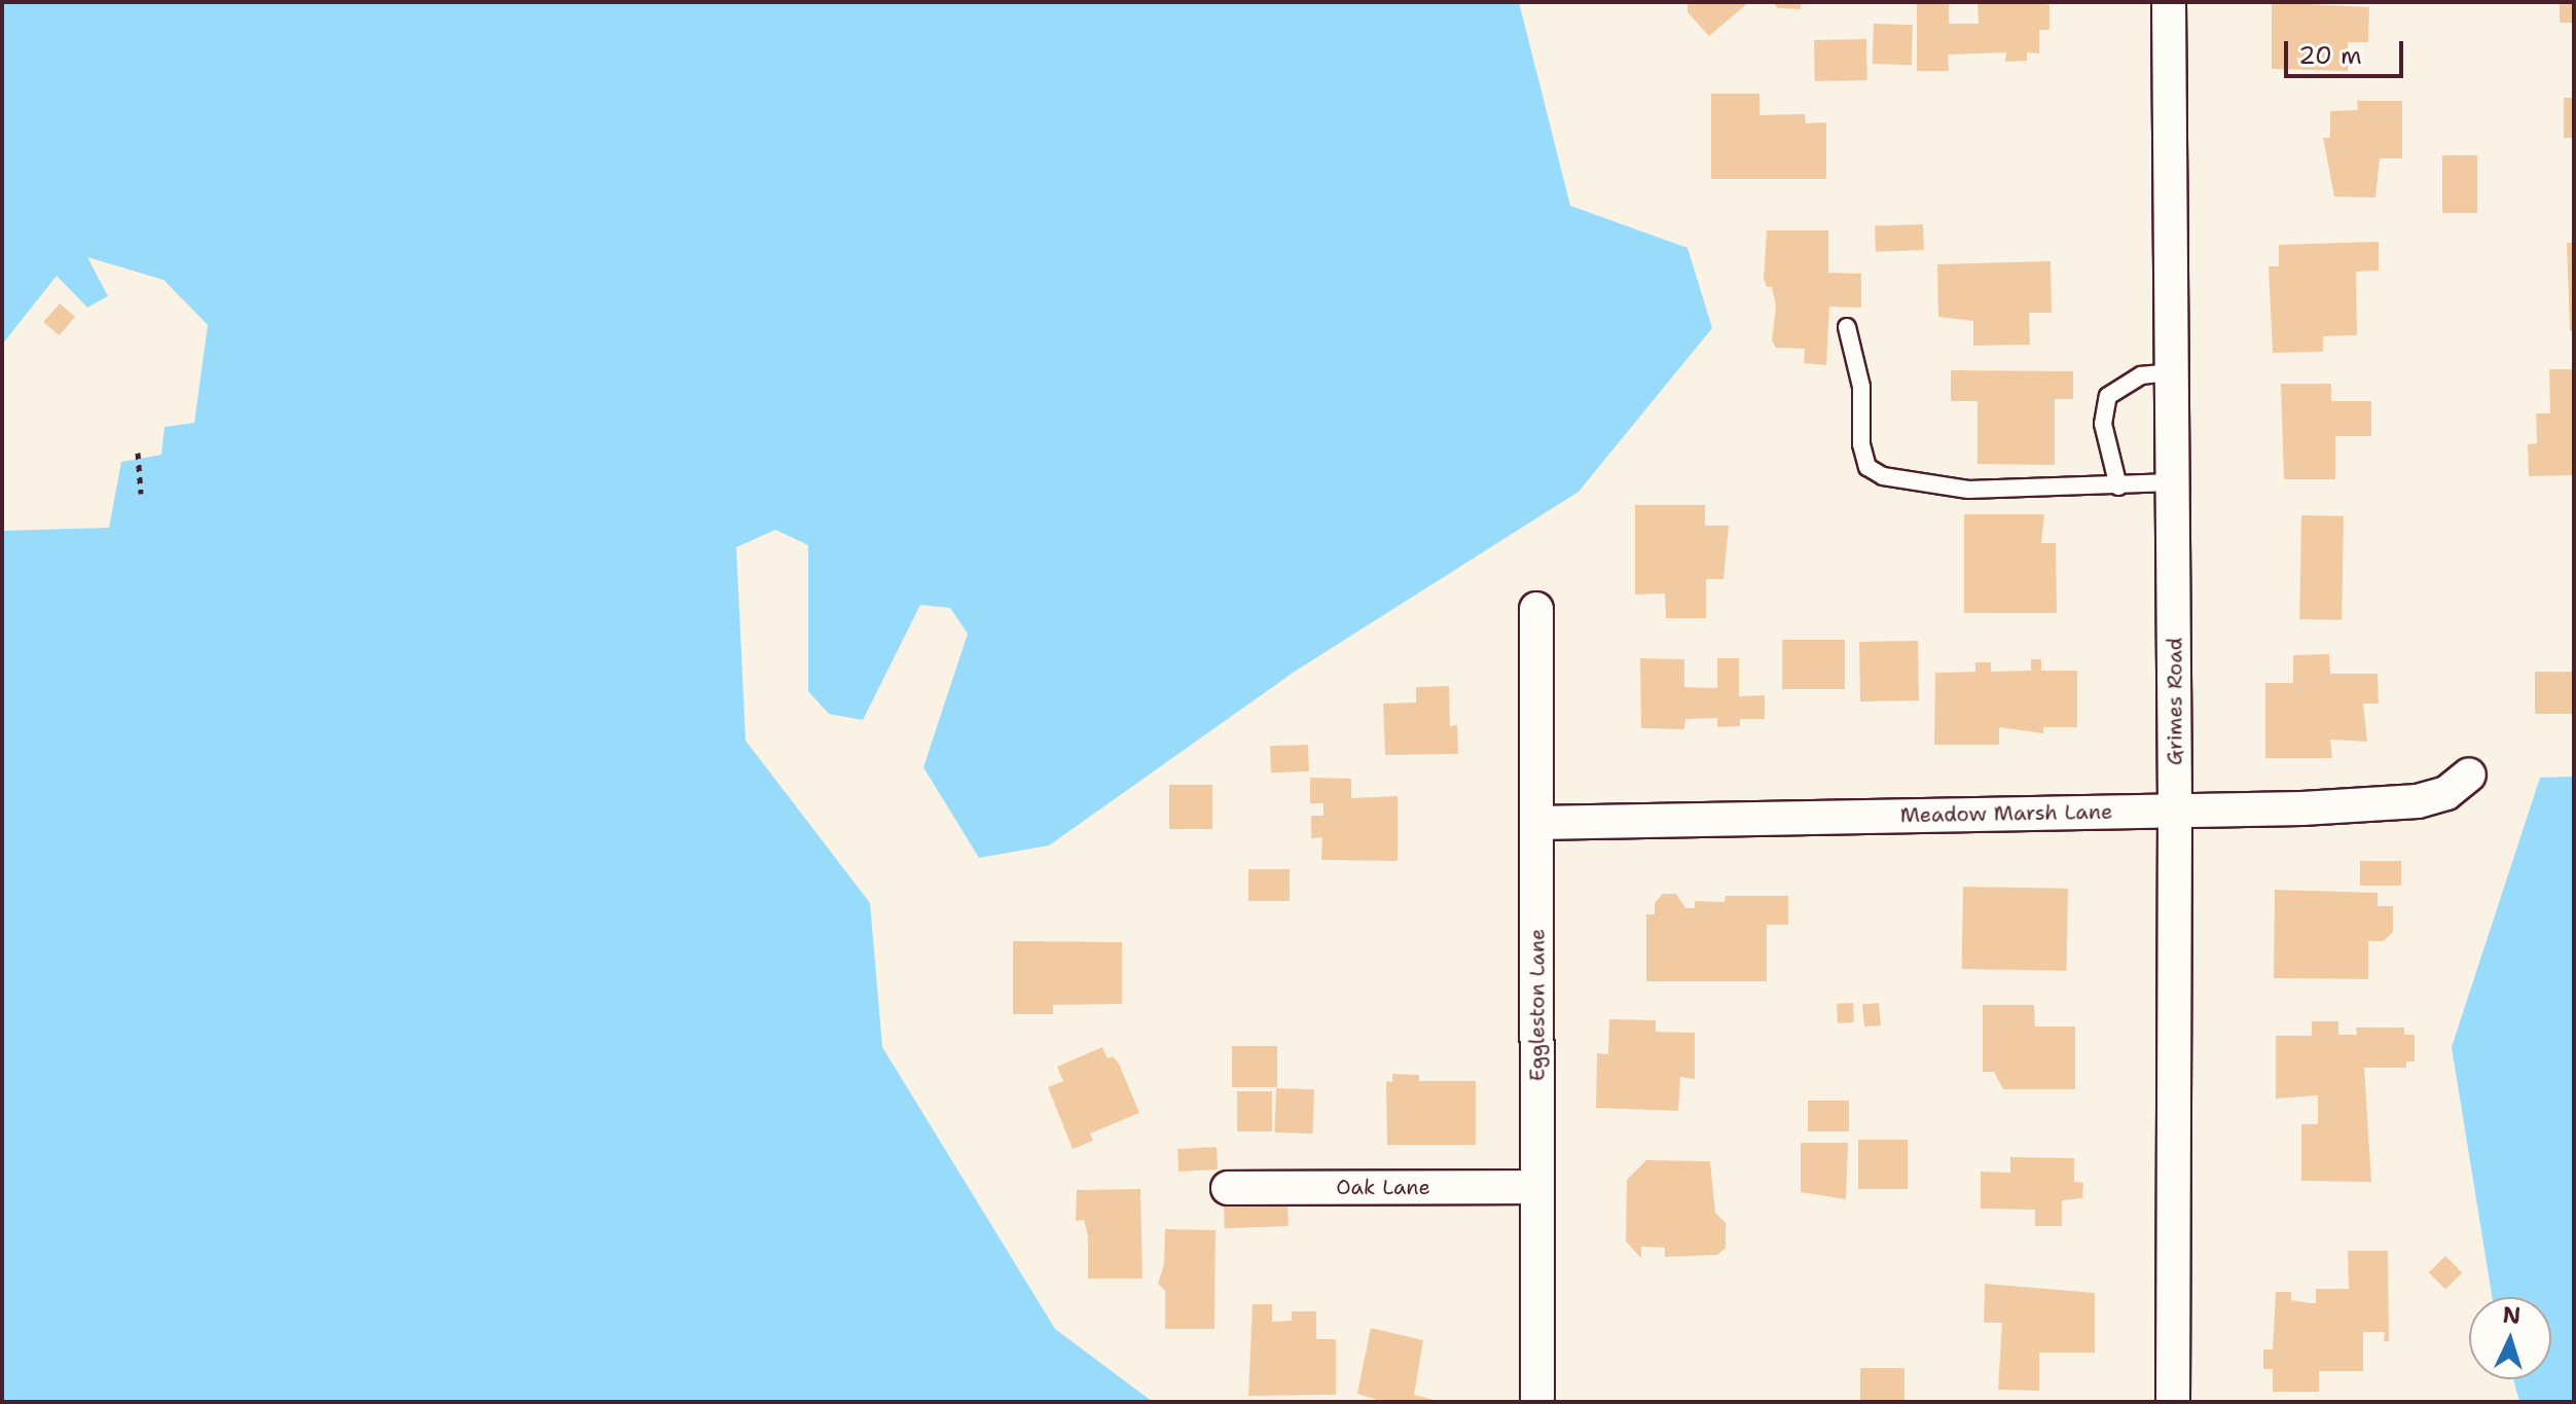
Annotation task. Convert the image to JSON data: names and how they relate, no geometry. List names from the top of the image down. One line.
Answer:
{"streets":{"street":["Grimes Road","Meadow Marsh Lane","Eggleston Lane","Oak Lane"]},"crossings":[["Grimes Road","Meadow Marsh Lane"],["Meadow Marsh Lane","Eggleston Lane"],["Eggleston Lane","Oak Lane"]],"scale_bar":"20 m","north":"top"}
